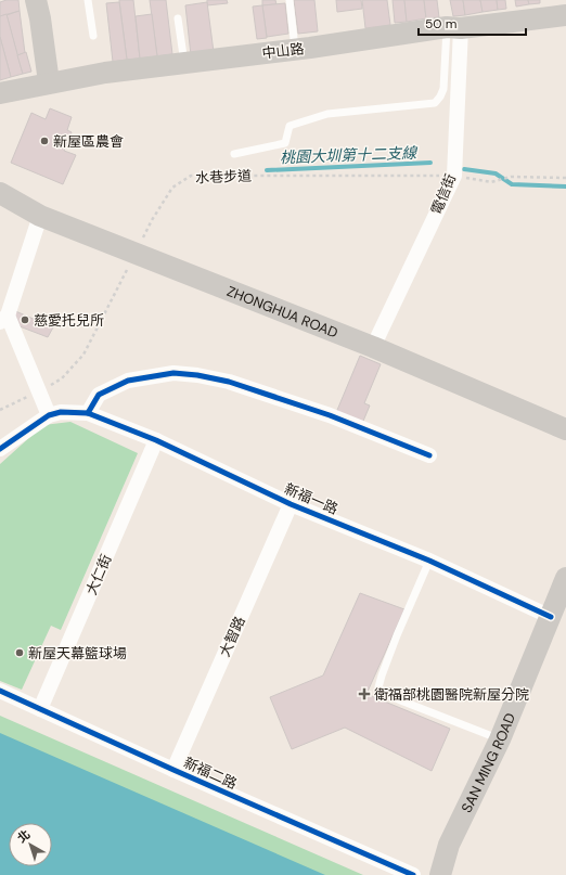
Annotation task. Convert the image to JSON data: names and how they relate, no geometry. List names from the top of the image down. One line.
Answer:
{"streets":{"main road":["中山路","ZHONGHUA ROAD","SAN MING ROAD"],"street":["電信街","新福一路","大仁街","大智路","新福二路"],"path":["水巷步道"]},"crossings":[["中山路","電信街"],["水巷步道","電信街"],["水巷步道","ZHONGHUA ROAD"],["電信街","ZHONGHUA ROAD"],["新福一路","大仁街"],["新福一路","大智路"],["新福一路","SAN MING ROAD"],["大仁街","新福二路"],["大智路","新福二路"]],"water":["桃園大圳第十二支線"],"places":{"other":["新屋區農會","慈愛托兒所","新屋天幕籃球場"],"health":["衛福部桃園醫院新屋分院"]},"scale_bar":"50 m","north":"top left"}
